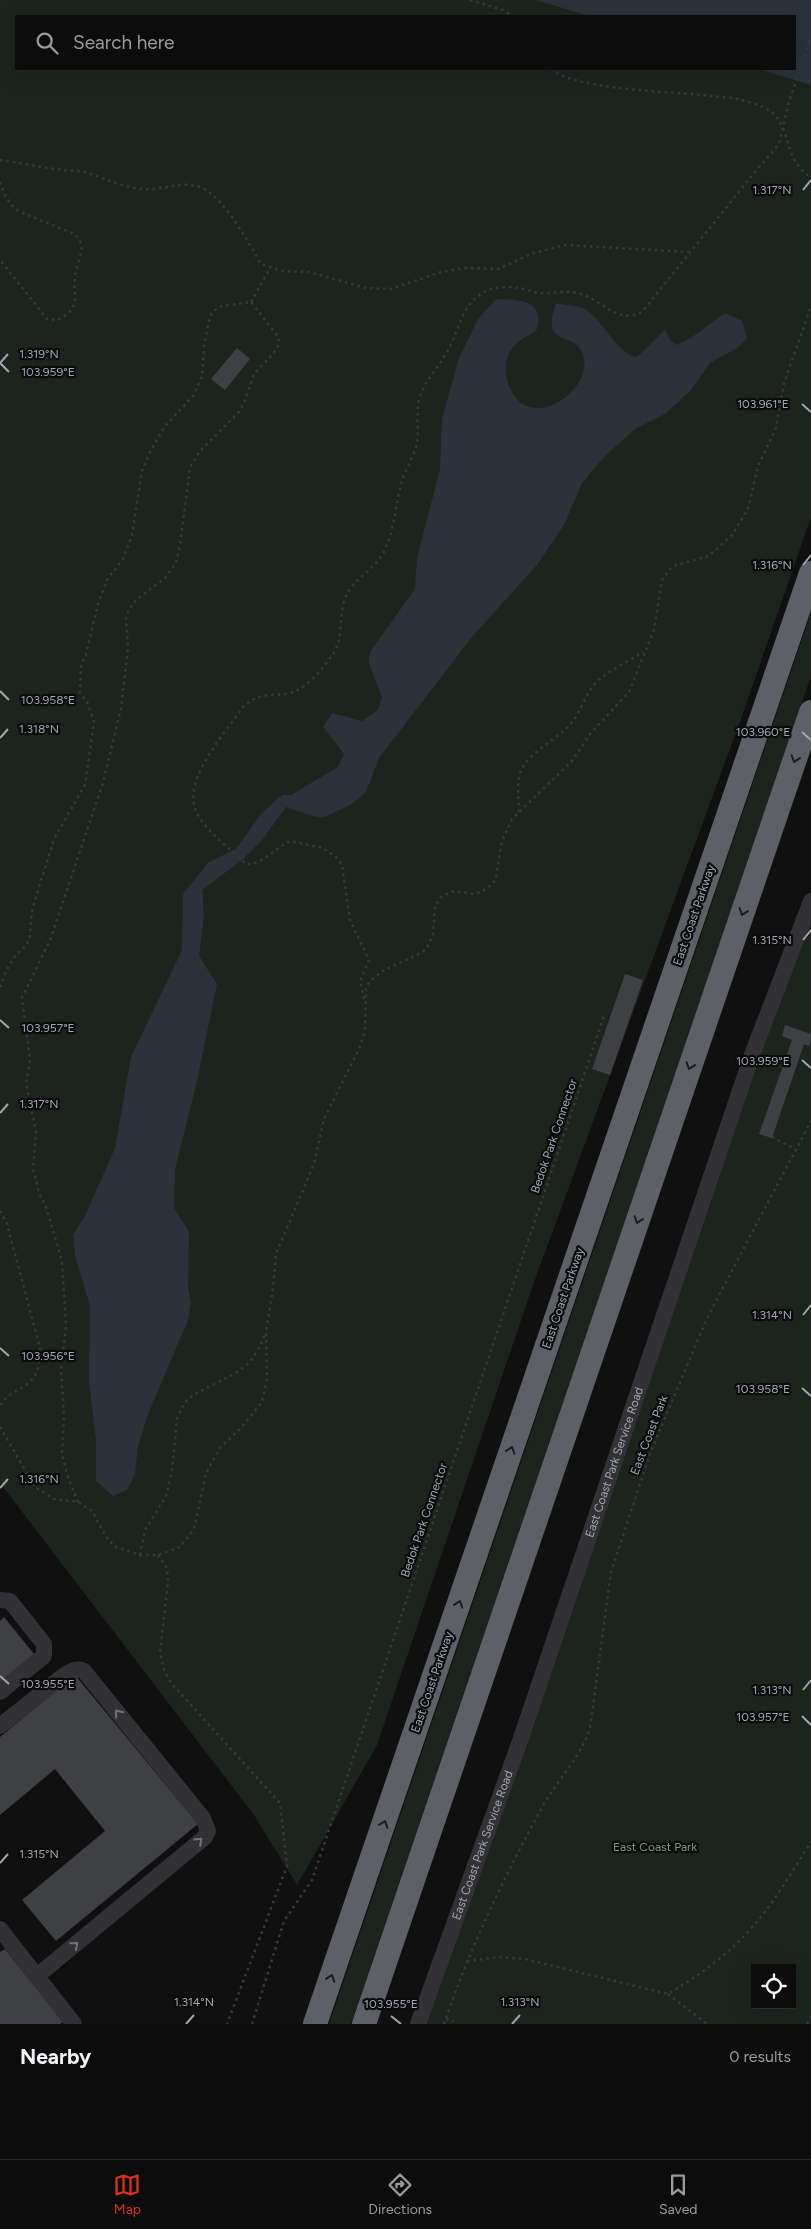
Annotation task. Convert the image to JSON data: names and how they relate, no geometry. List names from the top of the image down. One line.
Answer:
{"streets":{"highway":["East Coast Parkway"],"street":["East Coast Park Service Road"],"path":["Bedok Park Connector","East Coast Park"]},"parks":["East Coast Park"],"page":{"search":"Search here","heading":["Nearby","0 results"],"nav":["Map","Directions","Saved"]},"coordinates":["1.317°N","1.319°N","103.959°E","103.961°E","1.316°N","103.958°E","1.318°N","103.960°E","1.315°N","103.957°E","1.314°N","103.956°E","103.955°E","1.313°N"]}
